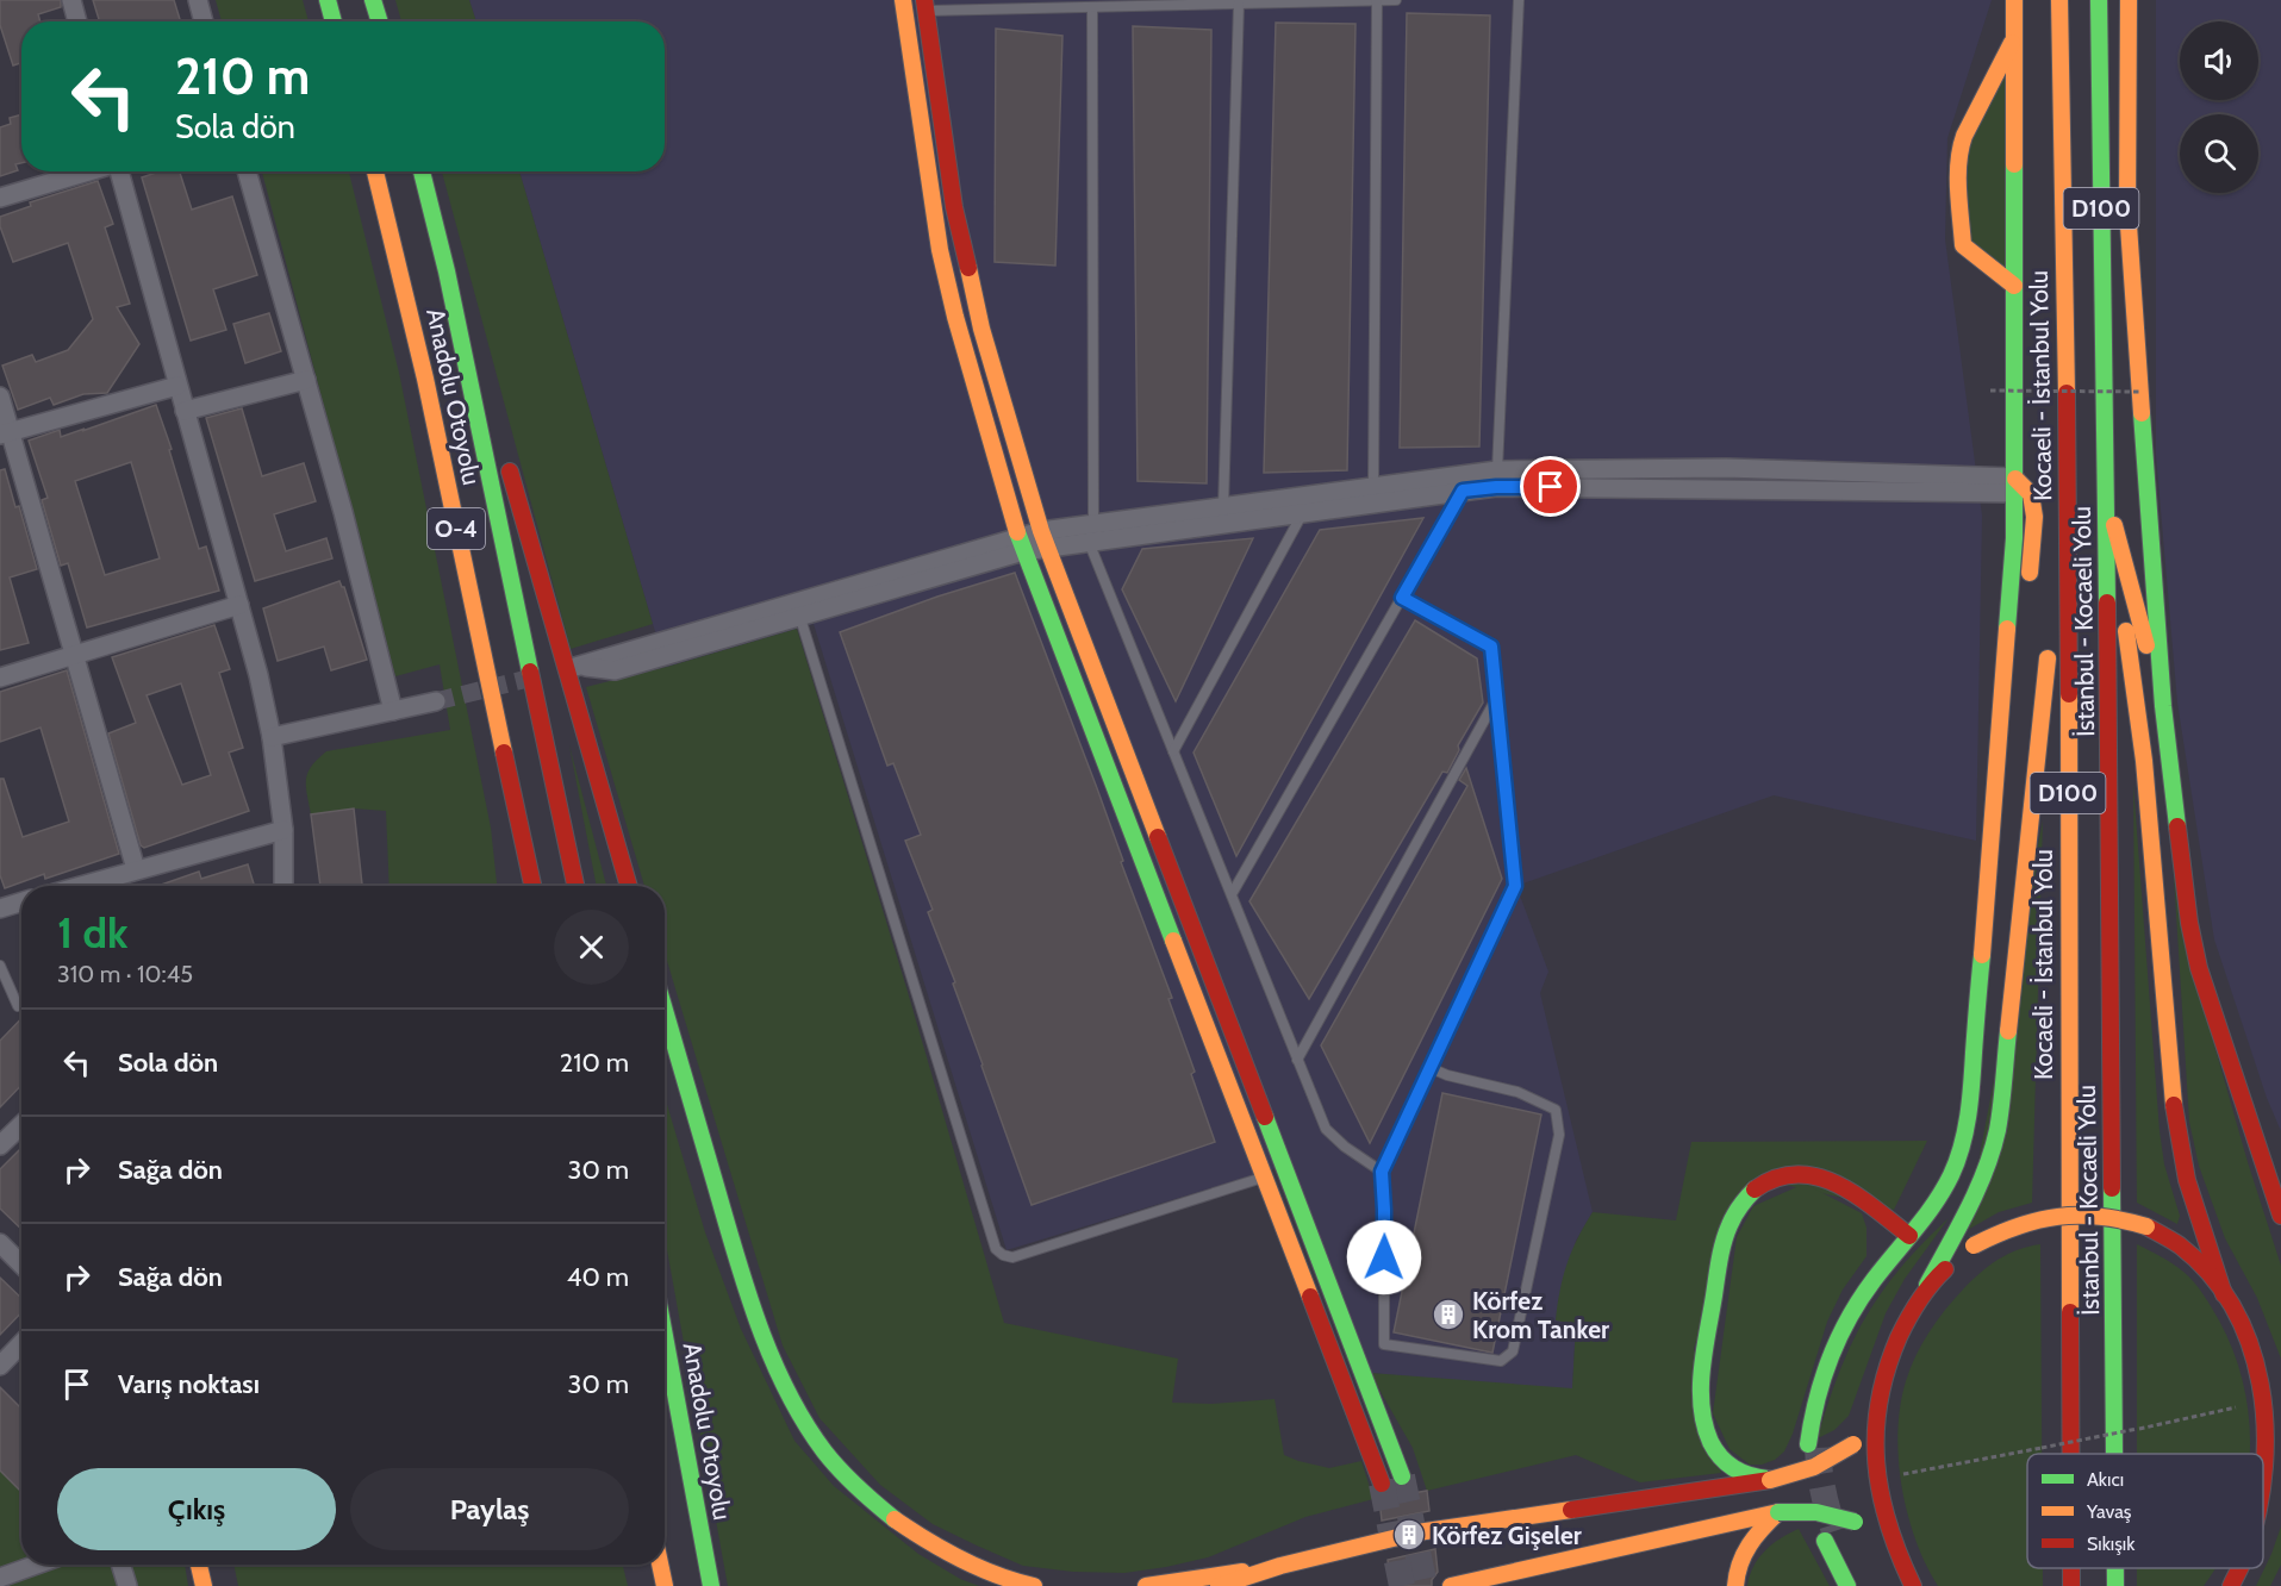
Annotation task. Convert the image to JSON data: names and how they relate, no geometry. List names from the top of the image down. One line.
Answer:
{"streets":{"main road":["D100","Kocaeli - İstanbul Yolu","Anadolu Otoyolu","O-4","İstanbul - Kocaeli Yolu"]},"places":{"building":["Körfez Krom Tanker","Körfez Gişeler"]},"legend":["Akıcı","Yavaş","Sıkışık"],"page":{"turn":["210 m","Sola dön"],"heading":["1 dk","310 m · 10:45"],"list":[{"name":"Sola dön","value":"210 m"},{"name":"Sağa dön","value":"30 m"},{"name":"Sağa dön","value":"40 m"},{"name":"Varış noktası","value":"30 m"}],"buttons":["Çıkış","Paylaş"]}}
